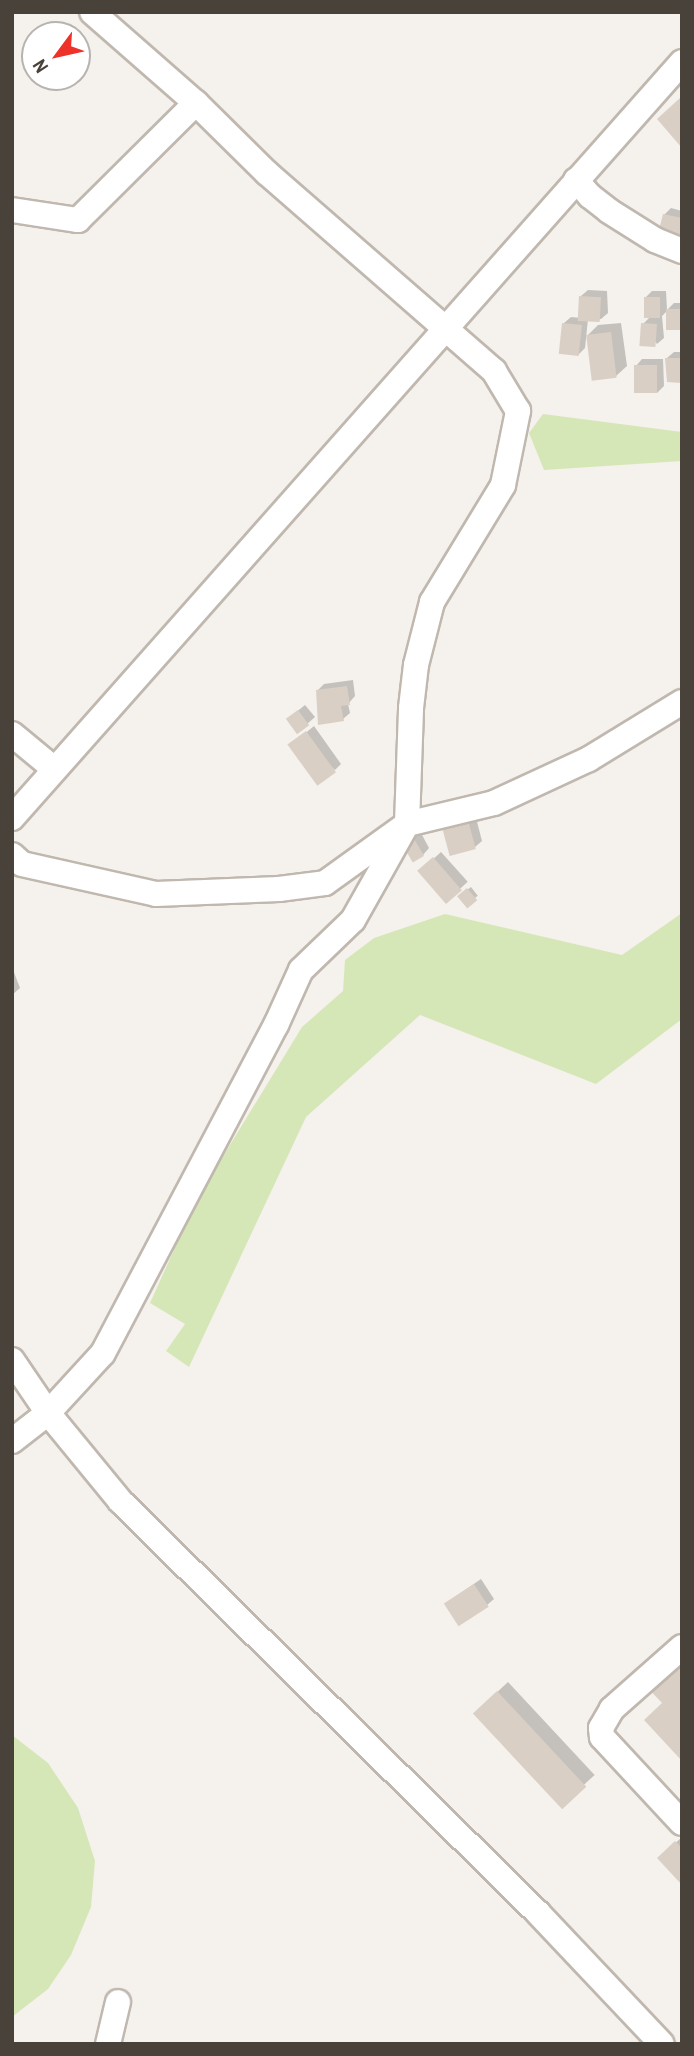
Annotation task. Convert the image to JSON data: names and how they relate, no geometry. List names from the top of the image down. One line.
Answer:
{"north":"bottom left"}
